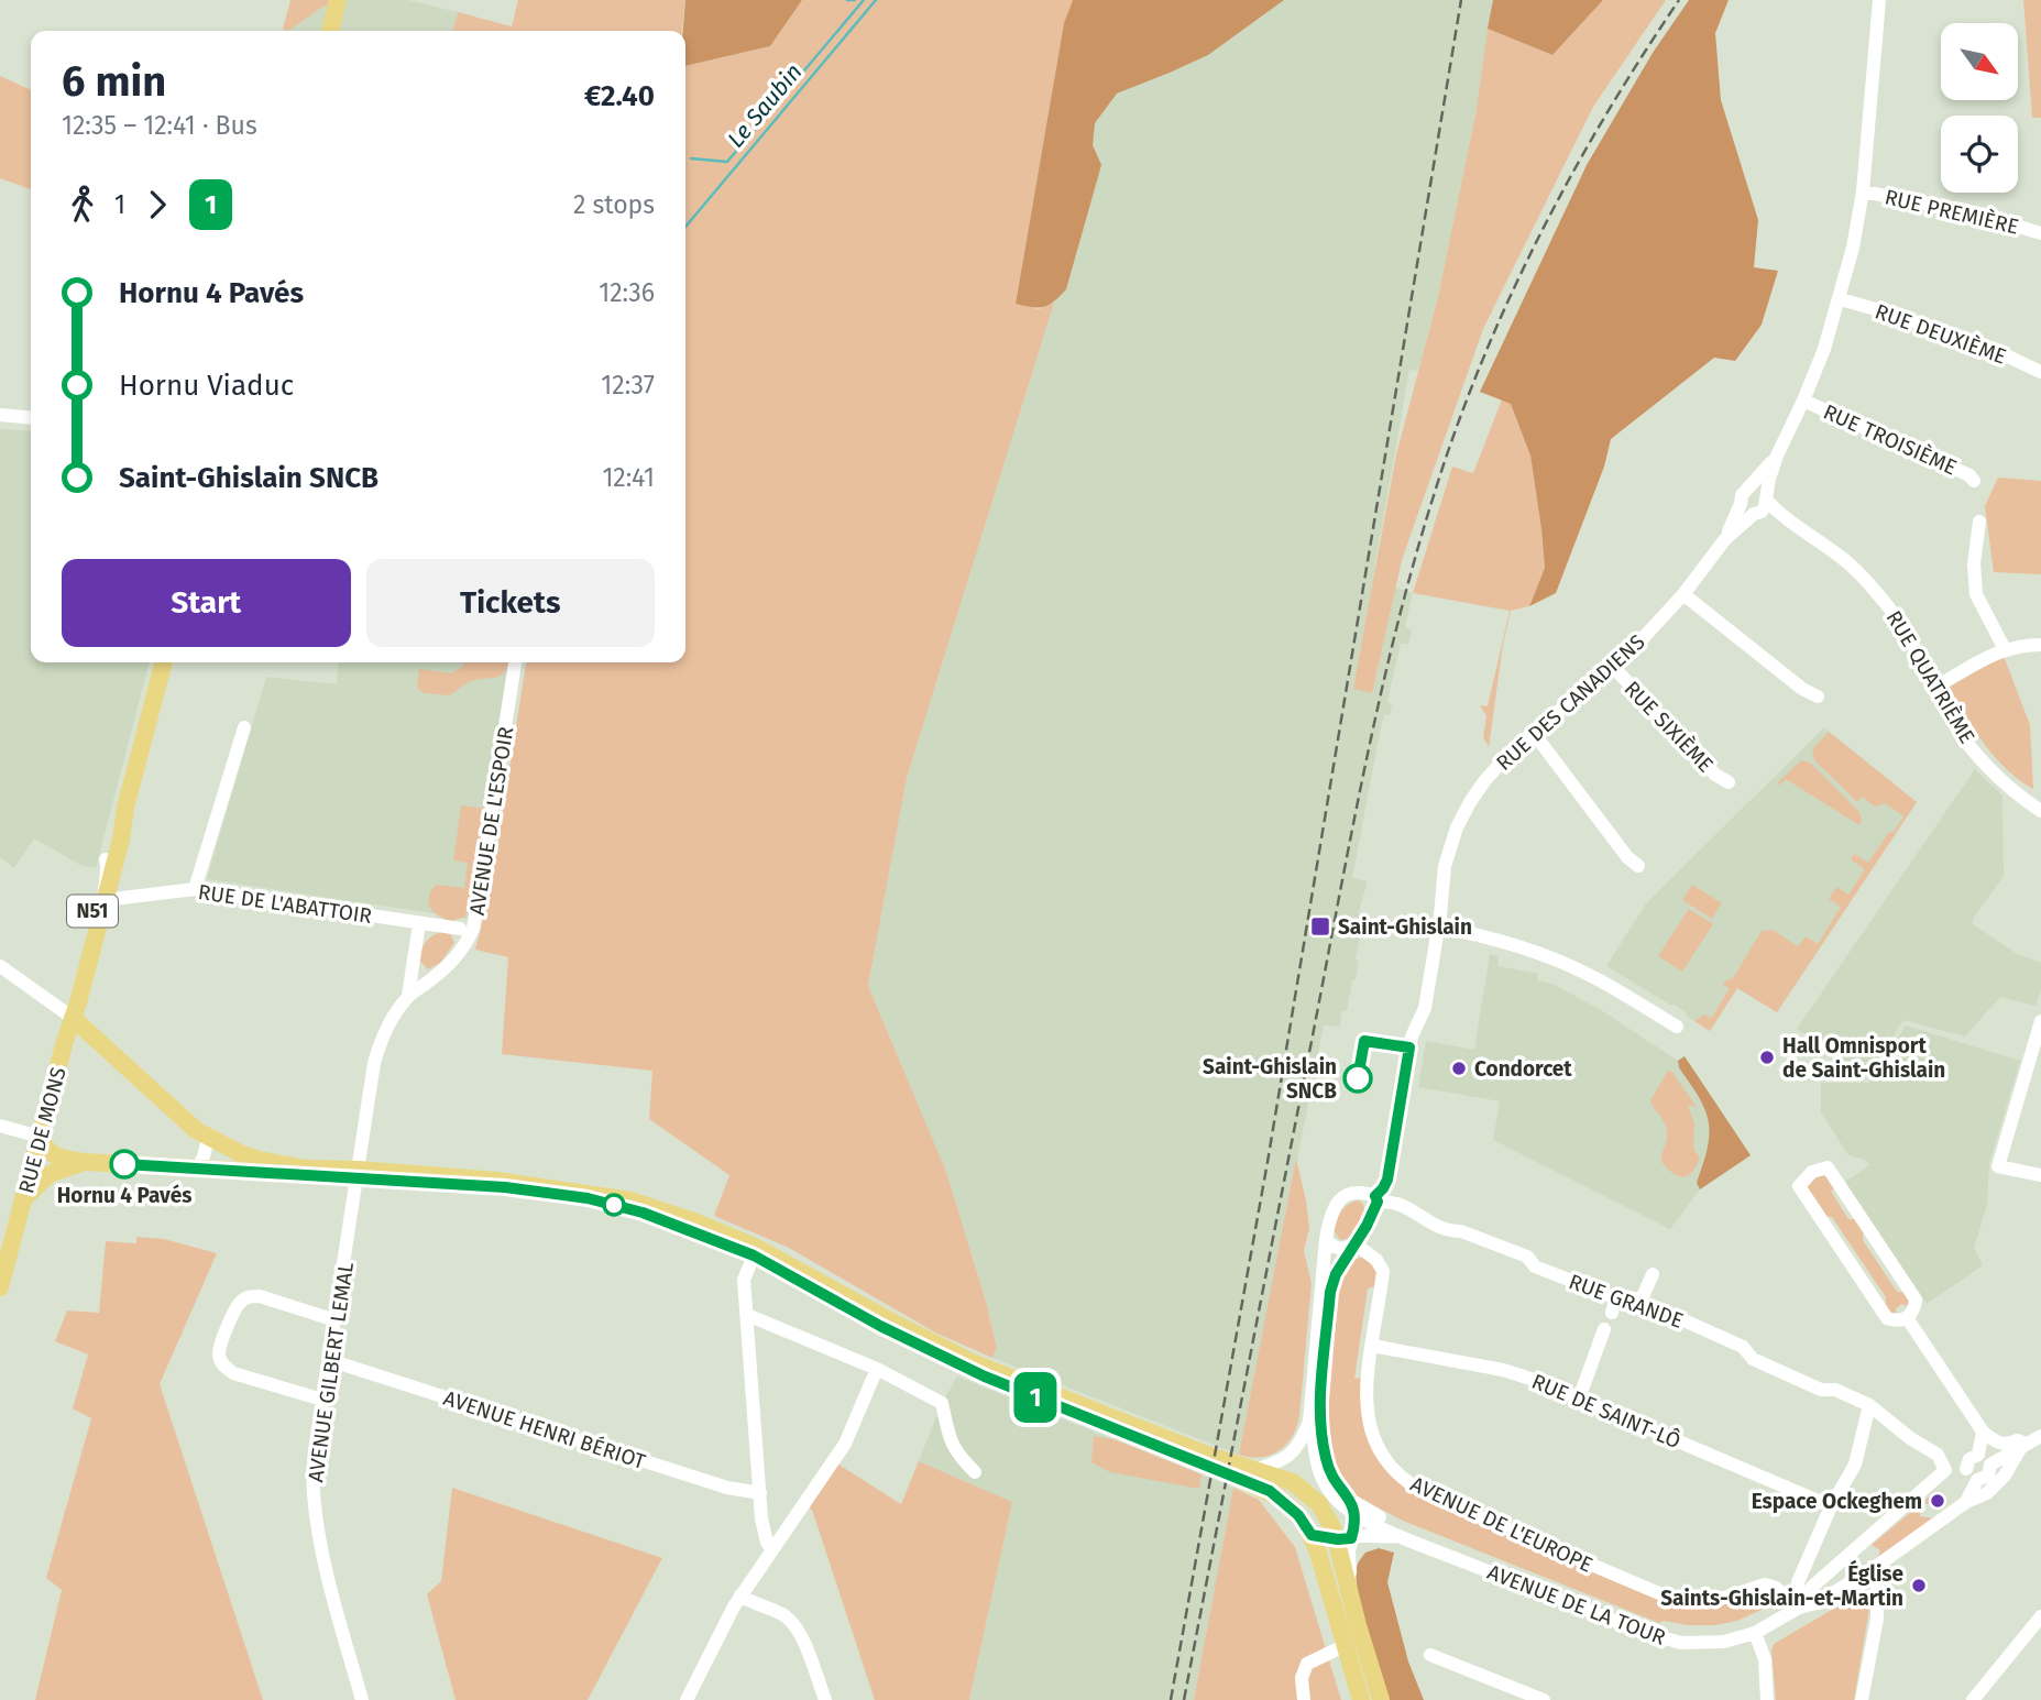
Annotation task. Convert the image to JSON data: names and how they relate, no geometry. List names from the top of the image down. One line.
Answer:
{"streets":{"main road":["N51","RUE DE MONS"],"street":["RUE PREMIÈRE","RUE DEUXIÈME","RUE TROISIÈME","RUE QUATRIÈME","RUE DES CANADIENS","RUE SIXIÈME","AVENUE DE L'ESPOIR","RUE DE L'ABATTOIR","RUE GRANDE","AVENUE GILBERT LEMAL","RUE DE SAINT-LÔ","AVENUE HENRI BÉRIOT","AVENUE DE L'EUROPE","AVENUE DE LA TOUR"]},"crossings":[["RUE PREMIÈRE","RUE DES CANADIENS"],["RUE DEUXIÈME","RUE DES CANADIENS"],["RUE TROISIÈME","RUE DES CANADIENS"],["RUE QUATRIÈME","RUE DES CANADIENS"],["RUE DES CANADIENS","RUE SIXIÈME"],["RUE DES CANADIENS","RUE GRANDE"],["RUE DES CANADIENS","AVENUE DE L'EUROPE"],["RUE DES CANADIENS","AVENUE DE LA TOUR"],["AVENUE DE L'ESPOIR","AVENUE GILBERT LEMAL"],["RUE DE L'ABATTOIR","N51"],["N51","RUE DE MONS"],["RUE GRANDE","AVENUE DE LA TOUR"],["AVENUE GILBERT LEMAL","AVENUE HENRI BÉRIOT"],["RUE DE SAINT-LÔ","AVENUE DE L'EUROPE"],["AVENUE DE L'EUROPE","AVENUE DE LA TOUR"]],"water":["Le Saubin"],"places":{"transit":["Saint-Ghislain"],"other":["Hall Omnisport de Saint-Ghislain","Condorcet","Saint-Ghislain SNCB","Hornu 4 Pavés","Espace Ockeghem","Église Saints-Ghislain-et-Martin"]},"lines":["bus line 1"],"north":"bottom right","page":{"on_map":"1","heading":["6 min","12:35 – 12:41 · Bus","€2.40"],"legs":["1","1","2 stops"],"list":[{"name":"Hornu 4 Pavés","value":"12:36"},{"name":"Hornu Viaduc","value":"12:37"},{"name":"Saint-Ghislain SNCB","value":"12:41"}],"buttons":["Start","Tickets"]}}
